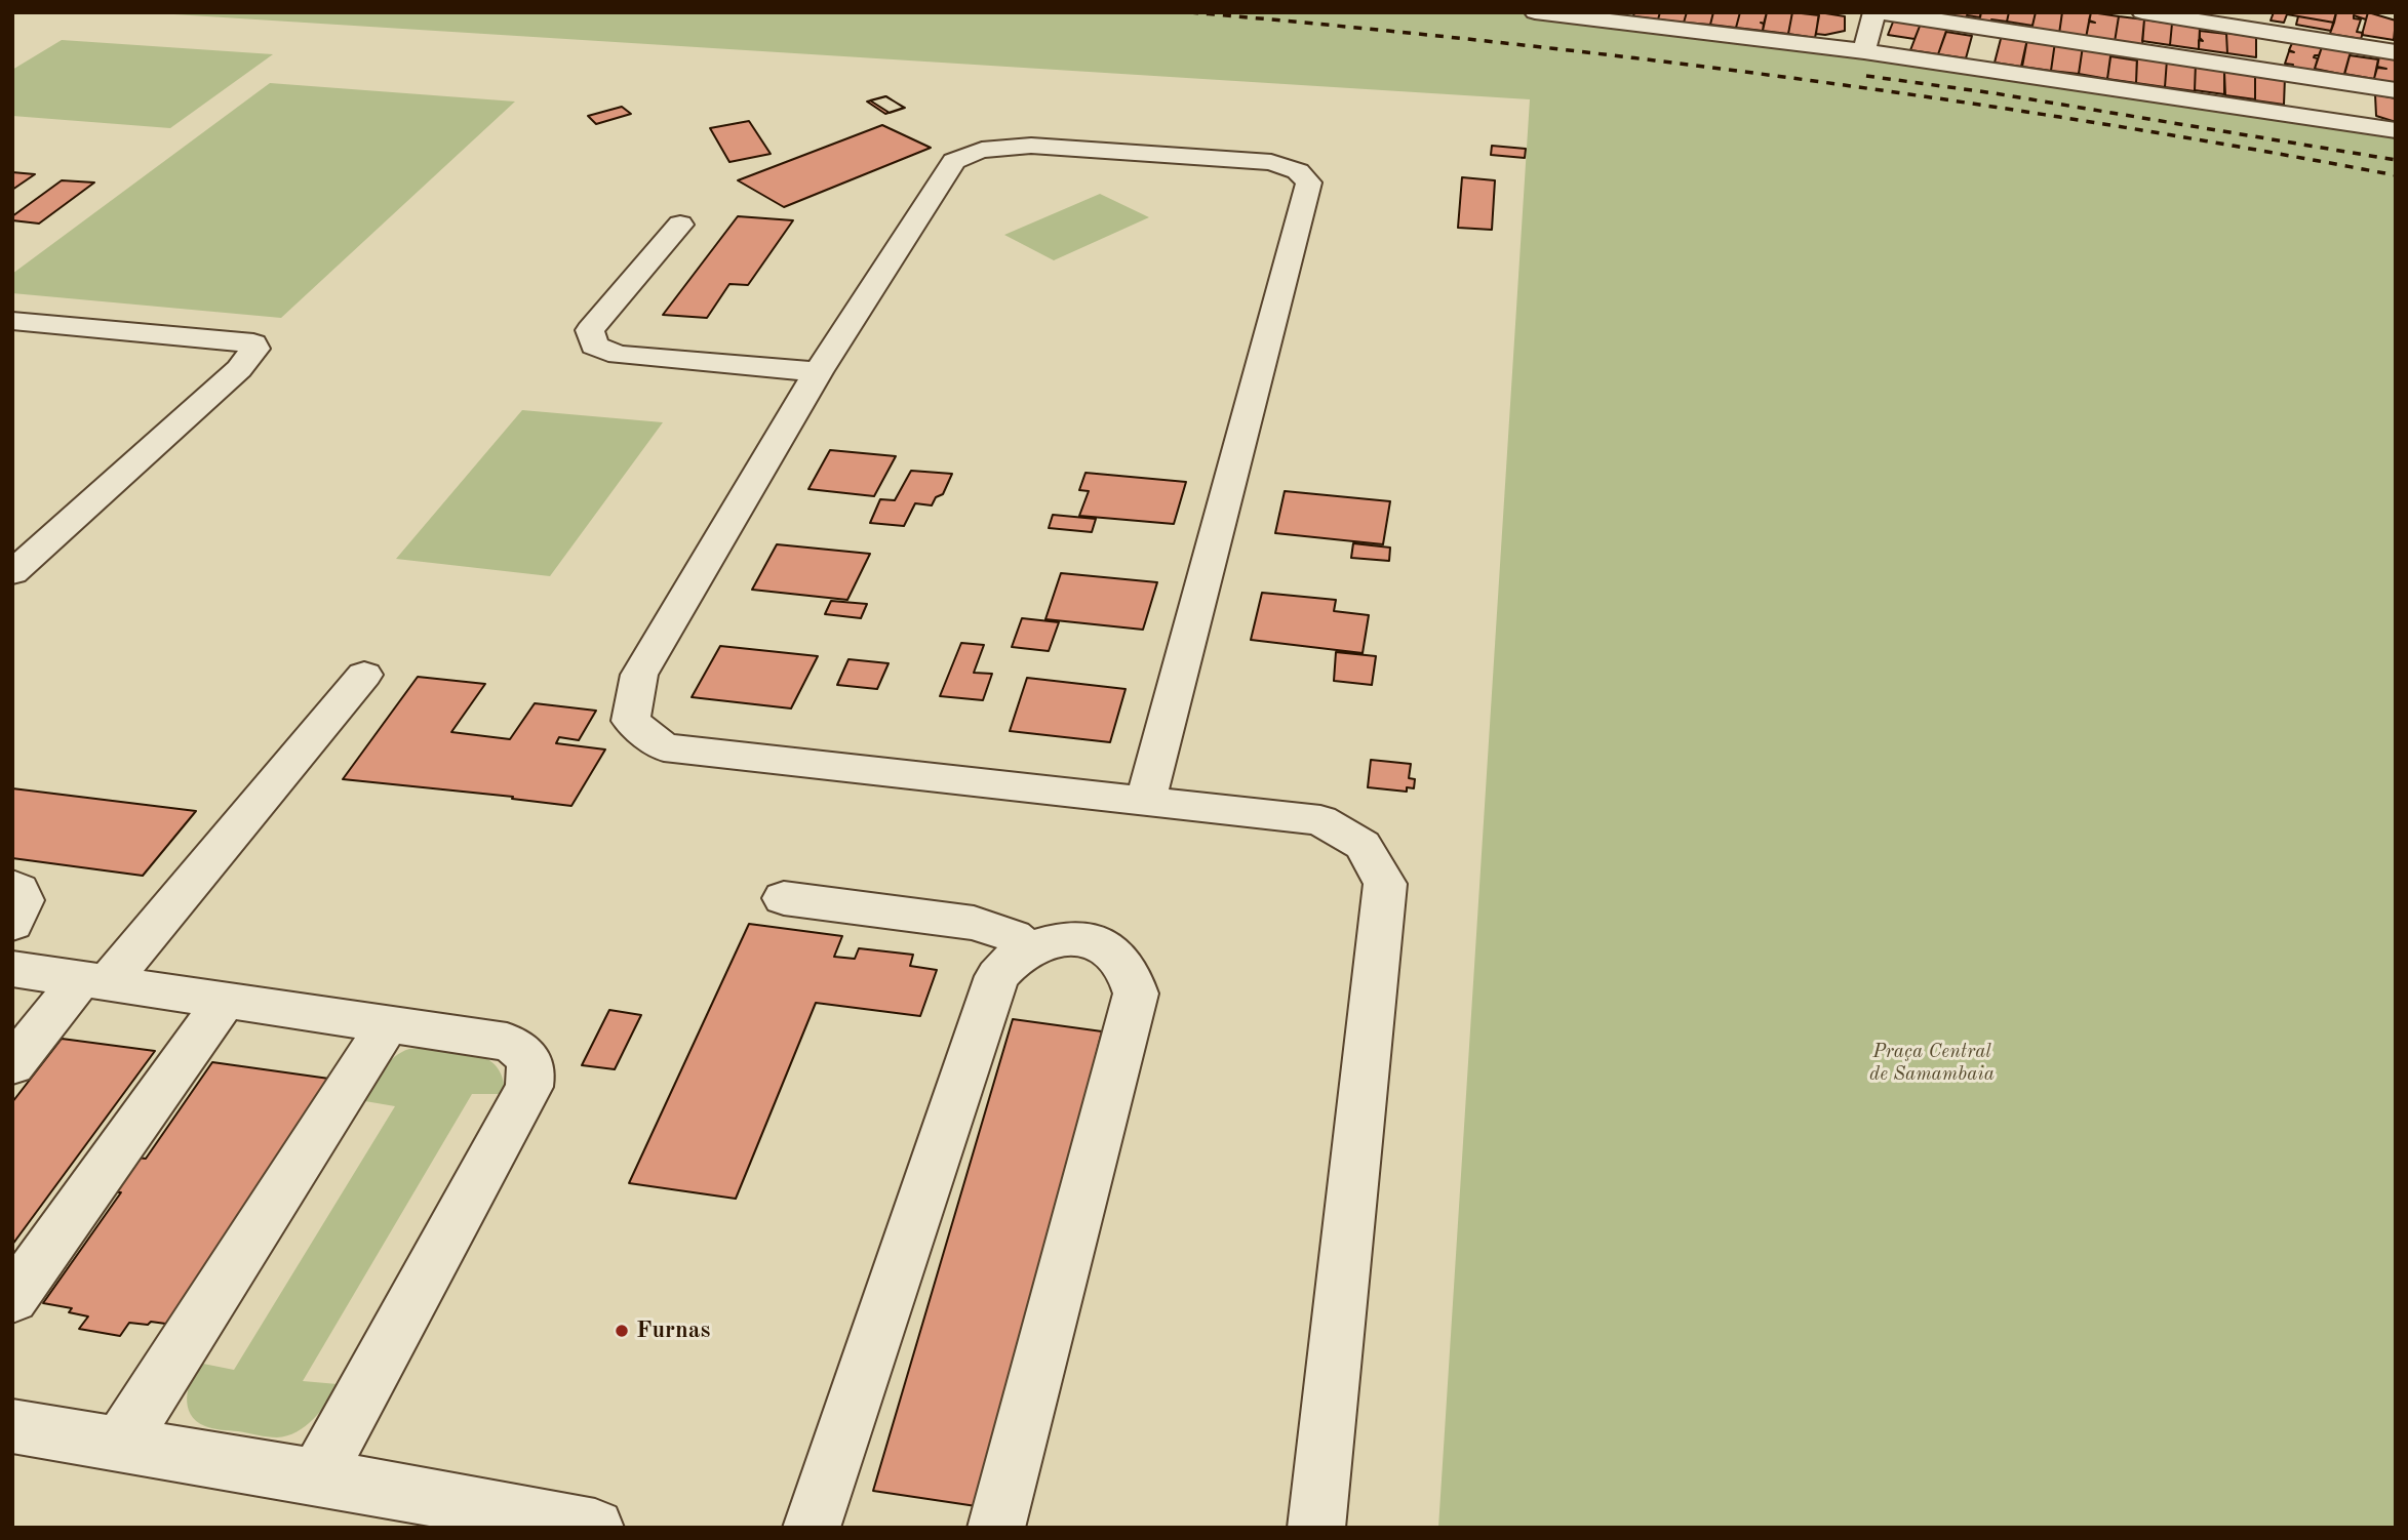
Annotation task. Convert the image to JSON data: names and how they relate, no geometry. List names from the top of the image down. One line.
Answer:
{"parks":["Praça Central de Samambaia"],"places":["Furnas"]}
